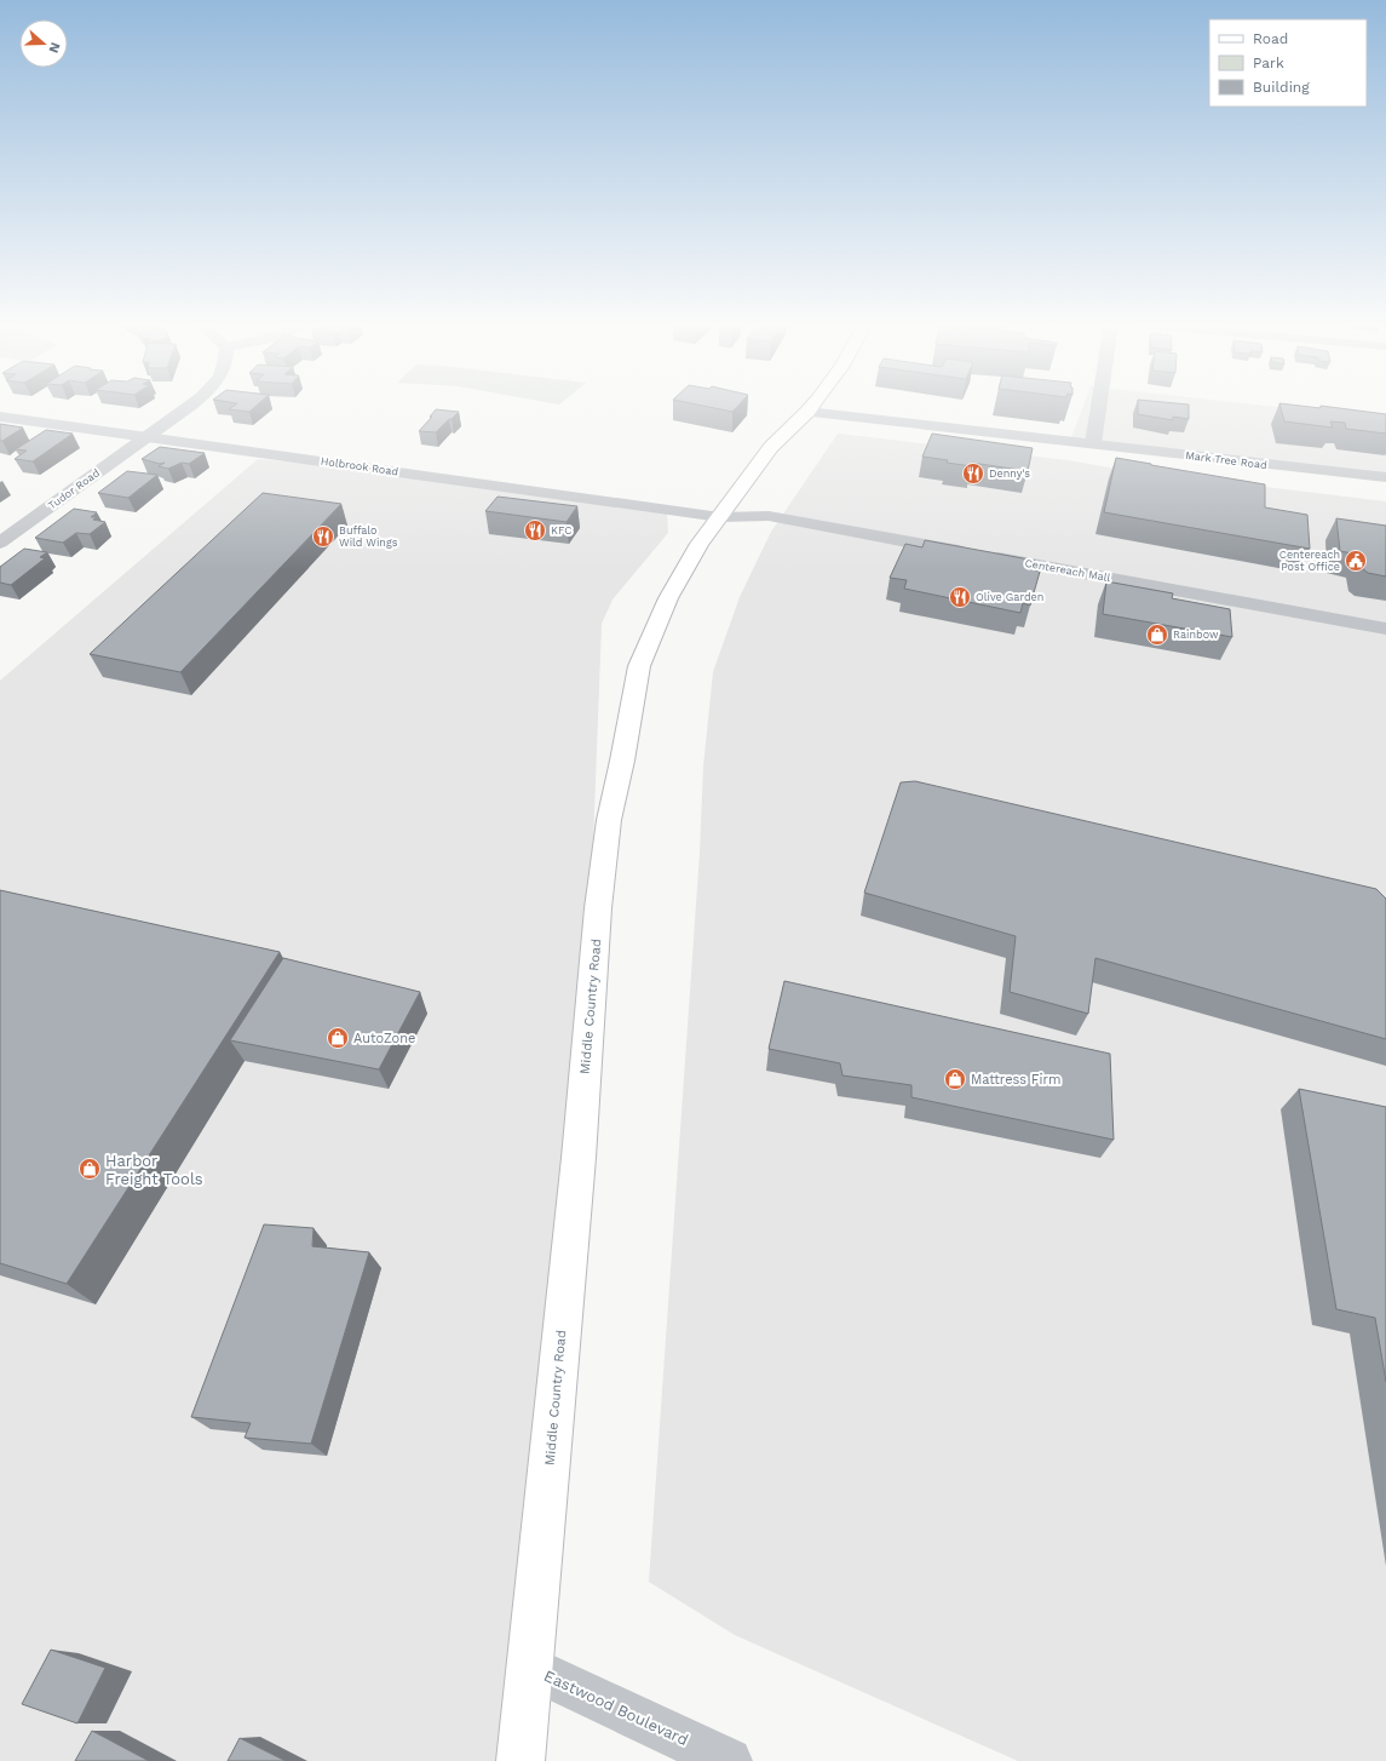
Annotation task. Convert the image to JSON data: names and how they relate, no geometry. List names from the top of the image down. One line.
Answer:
{"streets":{"main road":["Middle Country Road"],"street":["Mark Tree Road","Holbrook Road","Tudor Road","Centereach Mall","Eastwood Boulevard"]},"crossings":[["Mark Tree Road","Middle Country Road"],["Holbrook Road","Tudor Road"],["Holbrook Road","Centereach Mall"],["Holbrook Road","Middle Country Road"],["Centereach Mall","Middle Country Road"],["Middle Country Road","Eastwood Boulevard"]],"places":{"restaurant":["Denny's","KFC","Buffalo Wild Wings","Olive Garden"],"public building":["Centereach Post Office"],"shop":["Rainbow","AutoZone","Mattress Firm","Harbor Freight Tools"]},"legend":["Road","Park","Building"],"north":"right"}
